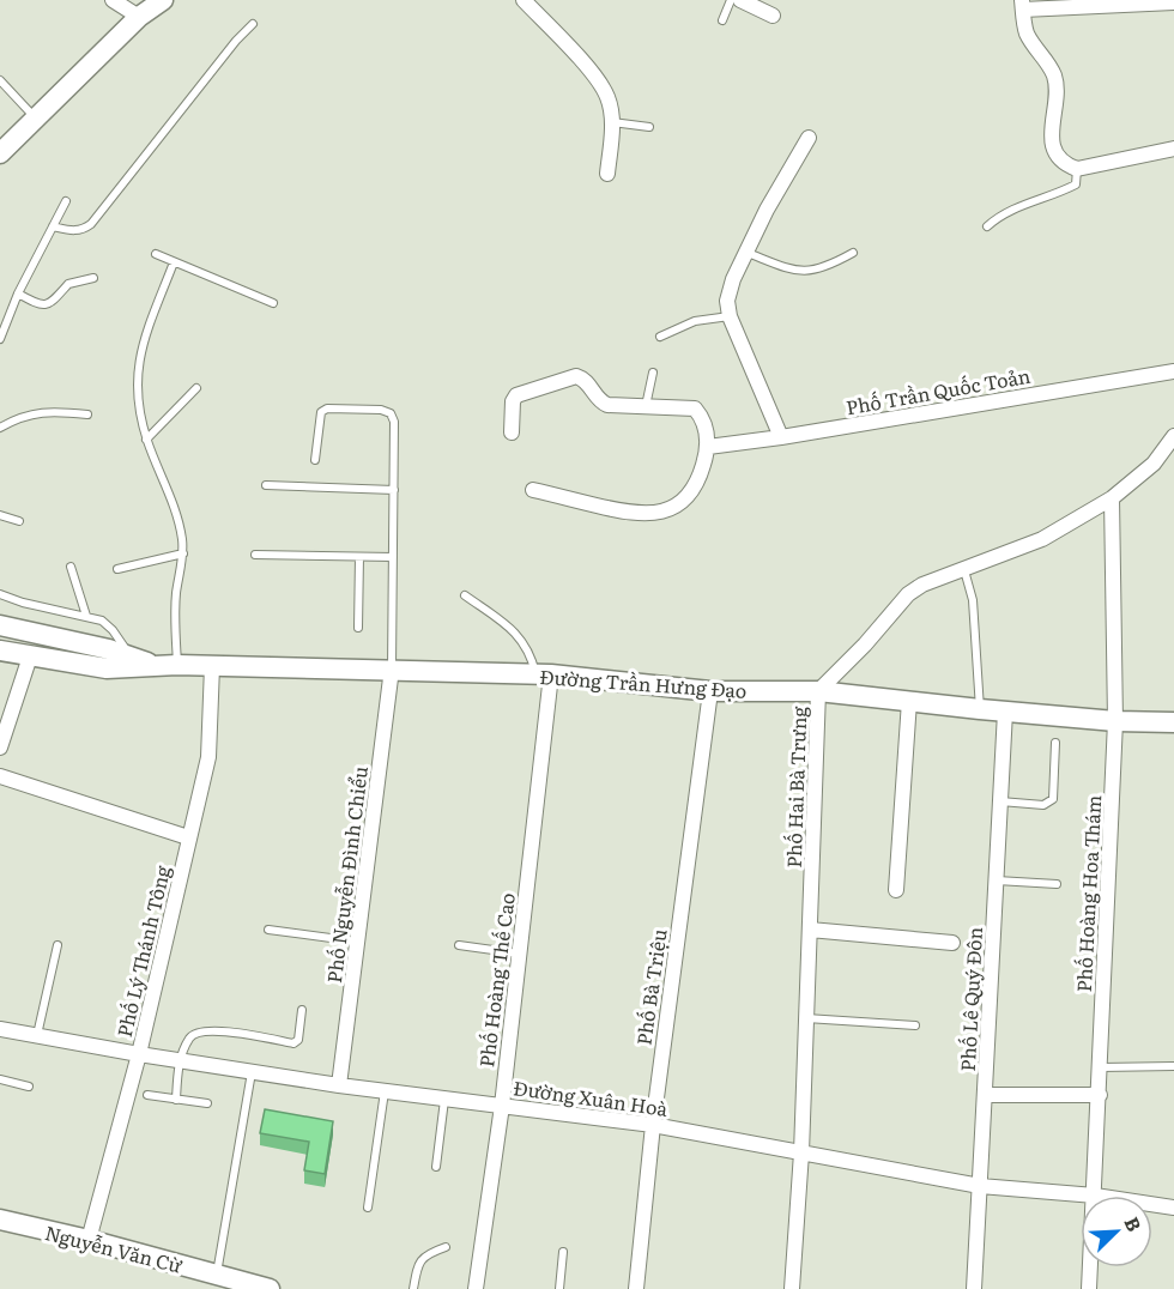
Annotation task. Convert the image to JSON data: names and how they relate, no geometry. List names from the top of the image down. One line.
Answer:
{"streets":{"street":["Phố Trần Quốc Toản","Đường Trần Hưng Đạo","Phố Hai Bà Trưng","Phố Nguyễn Đình Chiểu","Phố Hoàng Hoa Thám","Phố Lý Thánh Tông","Phố Hoàng Thế Cao","Phố Bà Triệu","Phố Lê Quý Đôn","Đường Xuân Hoà","Nguyễn Văn Cừ"]},"crossings":[["Đường Trần Hưng Đạo","Phố Hai Bà Trưng"],["Đường Trần Hưng Đạo","Phố Nguyễn Đình Chiểu"],["Đường Trần Hưng Đạo","Phố Hoàng Hoa Thám"],["Đường Trần Hưng Đạo","Phố Lý Thánh Tông"],["Đường Trần Hưng Đạo","Phố Hoàng Thế Cao"],["Đường Trần Hưng Đạo","Phố Bà Triệu"],["Đường Trần Hưng Đạo","Phố Lê Quý Đôn"],["Phố Hai Bà Trưng","Phố Hoàng Hoa Thám"],["Phố Hai Bà Trưng","Đường Xuân Hoà"],["Phố Nguyễn Đình Chiểu","Đường Xuân Hoà"],["Phố Hoàng Hoa Thám","Đường Xuân Hoà"],["Phố Lý Thánh Tông","Đường Xuân Hoà"],["Phố Lý Thánh Tông","Nguyễn Văn Cừ"],["Phố Hoàng Thế Cao","Đường Xuân Hoà"],["Phố Bà Triệu","Đường Xuân Hoà"],["Phố Lê Quý Đôn","Đường Xuân Hoà"]],"north":"top right"}
